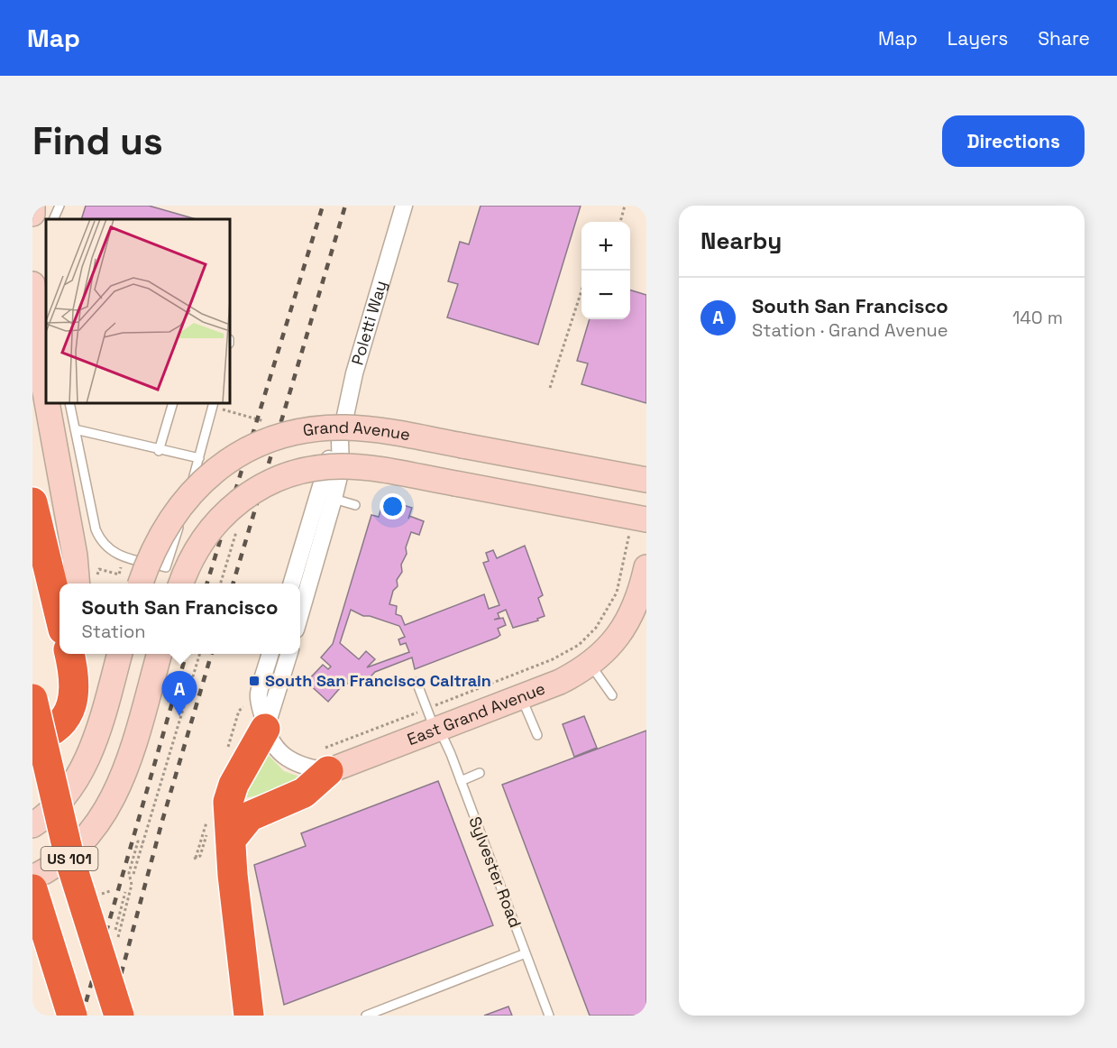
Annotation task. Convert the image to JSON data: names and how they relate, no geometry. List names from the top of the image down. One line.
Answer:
{"streets":{"highway":["US 101"],"main road":["Grand Avenue","East Grand Avenue"],"street":["Poletti Way"],"lane":["Sylvester Road"]},"crossings":[["East Grand Avenue","Sylvester Road"]],"places":{"transit":["South San Francisco Caltrain"]},"page":{"header":"Map","nav":["Map","Layers","Share"],"buttons":"Directions","title":"Find us","heading":"Nearby","map_buttons":["+","−"],"list":[{"mark":"A","name":"South San Francisco","note":"Station · Grand Avenue","value":"140 m"}],"popup":["South San Francisco","Station"],"pins":"A"}}
